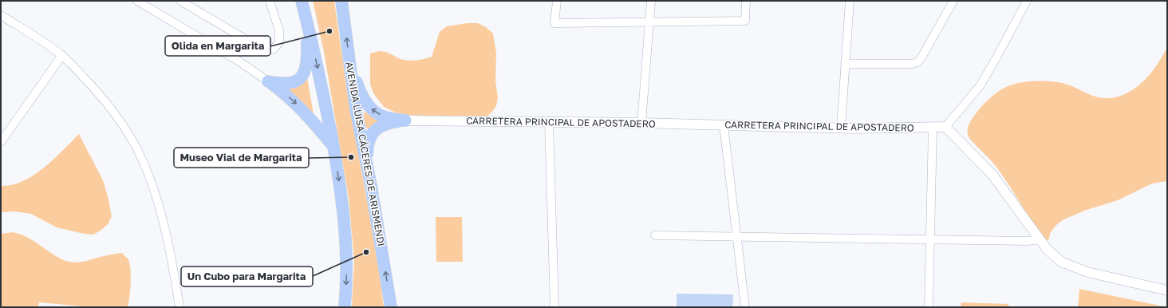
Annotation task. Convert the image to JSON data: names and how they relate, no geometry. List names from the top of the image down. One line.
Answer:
{"streets":{"main road":["AVENIDA LUISA CÁCERES DE ARISMENDI"],"street":["CARRETERA PRINCIPAL DE APOSTADERO"]},"places":["Olida en Margarita","Museo Vial de Margarita","Un Cubo para Margarita"]}
